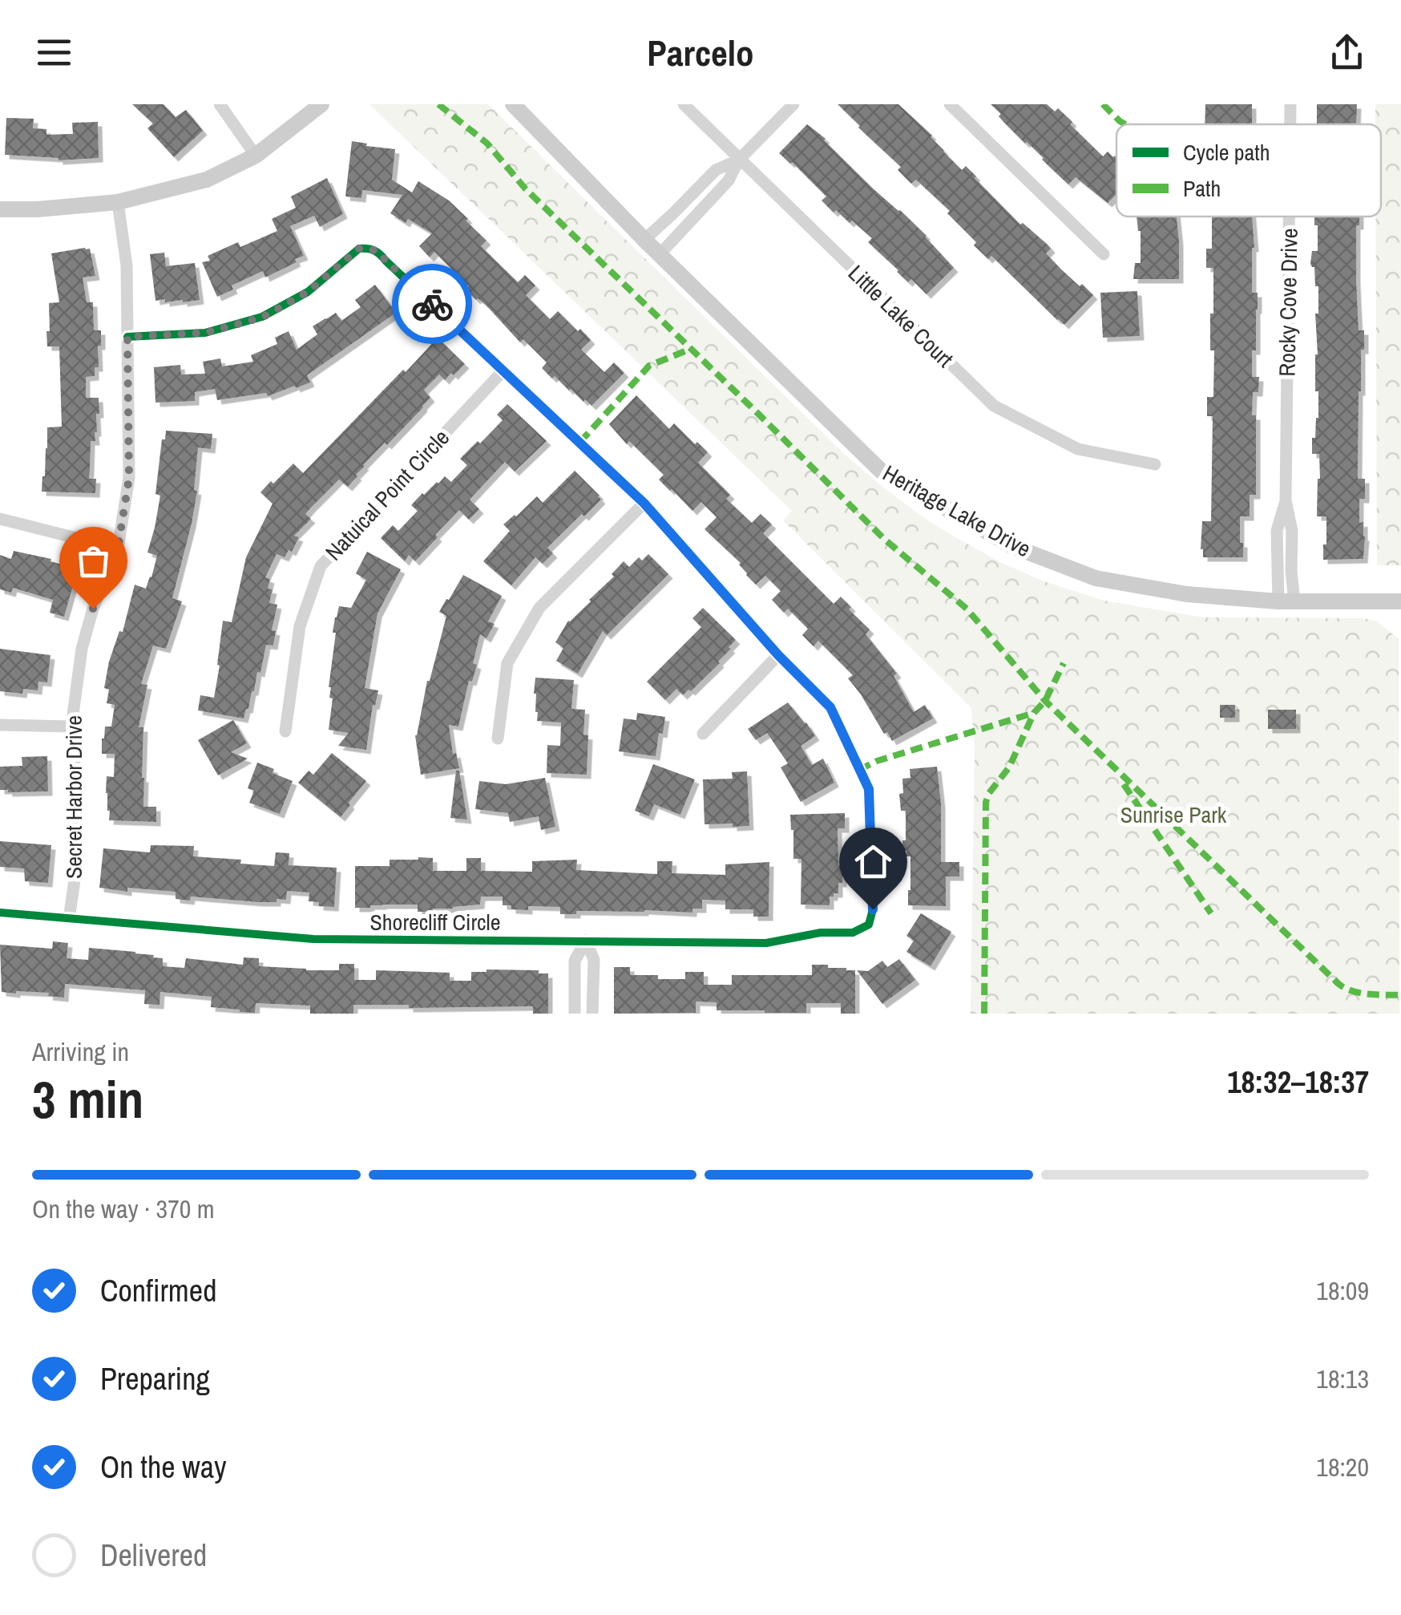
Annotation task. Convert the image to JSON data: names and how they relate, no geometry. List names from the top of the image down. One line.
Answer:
{"streets":{"street":["Rocky Cove Drive","Little Lake Court","Natuical Point Circle","Heritage Lake Drive","Secret Harbor Drive","Shorecliff Circle"]},"crossings":[["Rocky Cove Drive","Heritage Lake Drive"],["Secret Harbor Drive","Shorecliff Circle"]],"parks":["Sunrise Park"],"legend":["Cycle path","Path"],"page":{"header":"Parcelo","heading":["3 min","Arriving in","18:32–18:37"],"bar":"On the way · 370 m","list":[["Confirmed","18:09"],["Preparing","18:13"],["On the way","18:20"],"Delivered"]}}
